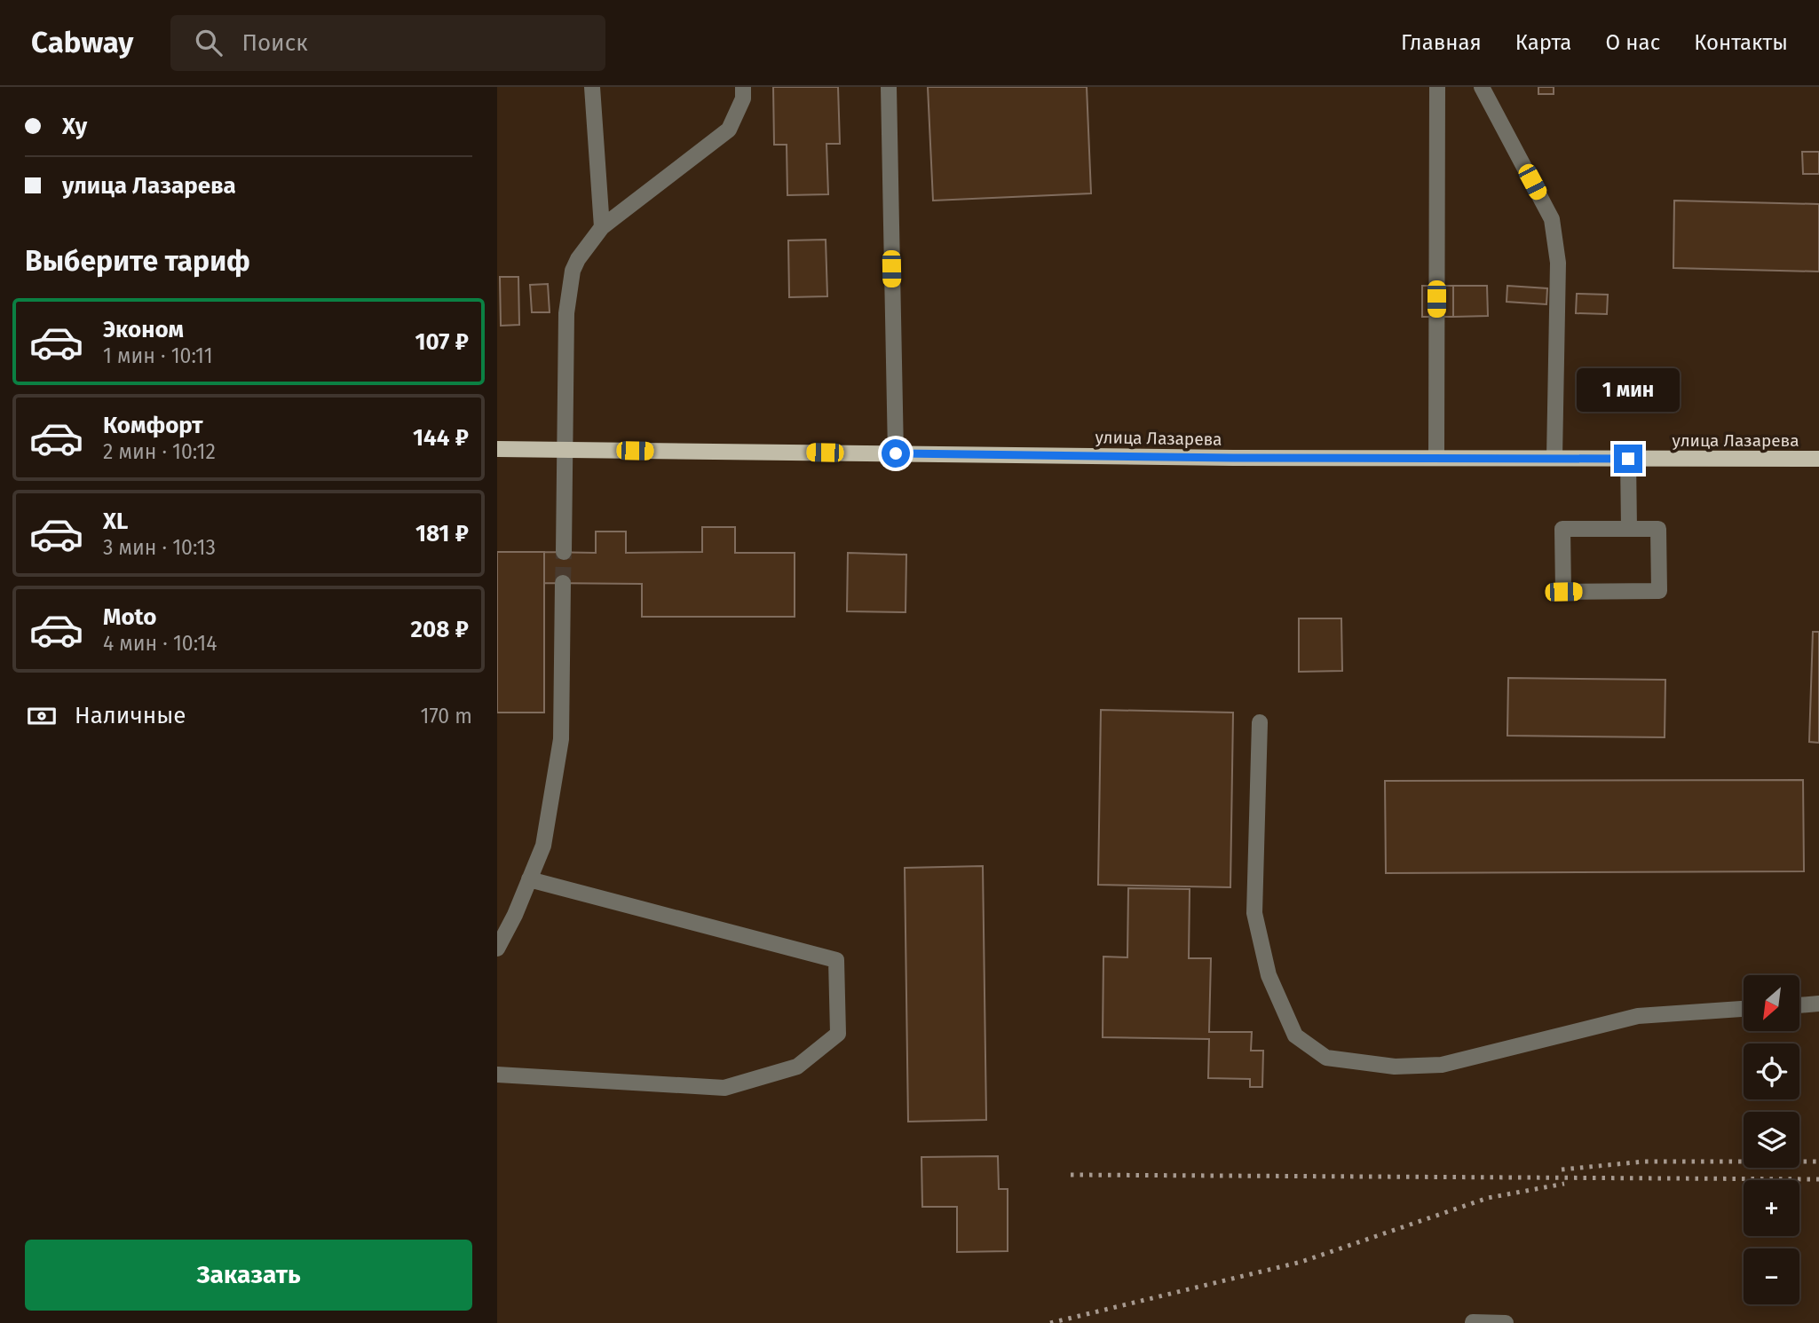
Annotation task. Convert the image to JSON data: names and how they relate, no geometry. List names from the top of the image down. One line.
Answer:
{"streets":{"main road":["улица Лазарева"]},"north":"bottom left","page":{"header":"Cabway","search":"Поиск","nav":["Главная","Карта","О нас","Контакты"],"banner":["Xy","улица Лазарева"],"heading":"Выберите тариф","list":[{"name":"Эконом","note":"1 мин · 10:11","value":"107 ₽"},{"name":"Комфорт","note":"2 мин · 10:12","value":"144 ₽"},{"name":"XL","note":"3 мин · 10:13","value":"181 ₽"},{"name":"Moto","note":"4 мин · 10:14","value":"208 ₽"}],"bubble":"1 мин","pay":["Наличные","170 m"],"map_buttons":["+","−"],"buttons":"Заказать"}}
